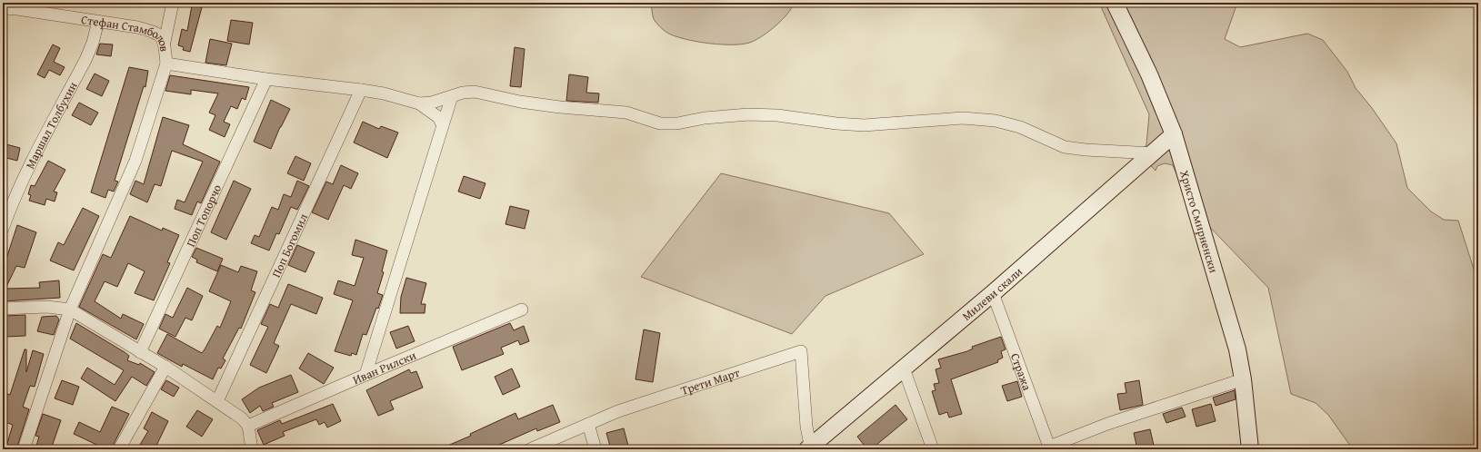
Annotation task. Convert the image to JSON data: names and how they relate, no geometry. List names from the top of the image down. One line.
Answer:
{"streets":{"street":["Стефан Стамболов","Маршал Толбухин","Поп Топорчо","Христо Смирненски","Поп Богомил","Милеви скали","Иван Рилски","Стража","Трети Март"]},"crossings":[["Стефан Стамболов","Маршал Толбухин"],["Христо Смирненски","Милеви скали"],["Милеви скали","Стража"],["Милеви скали","Трети Март"]]}
